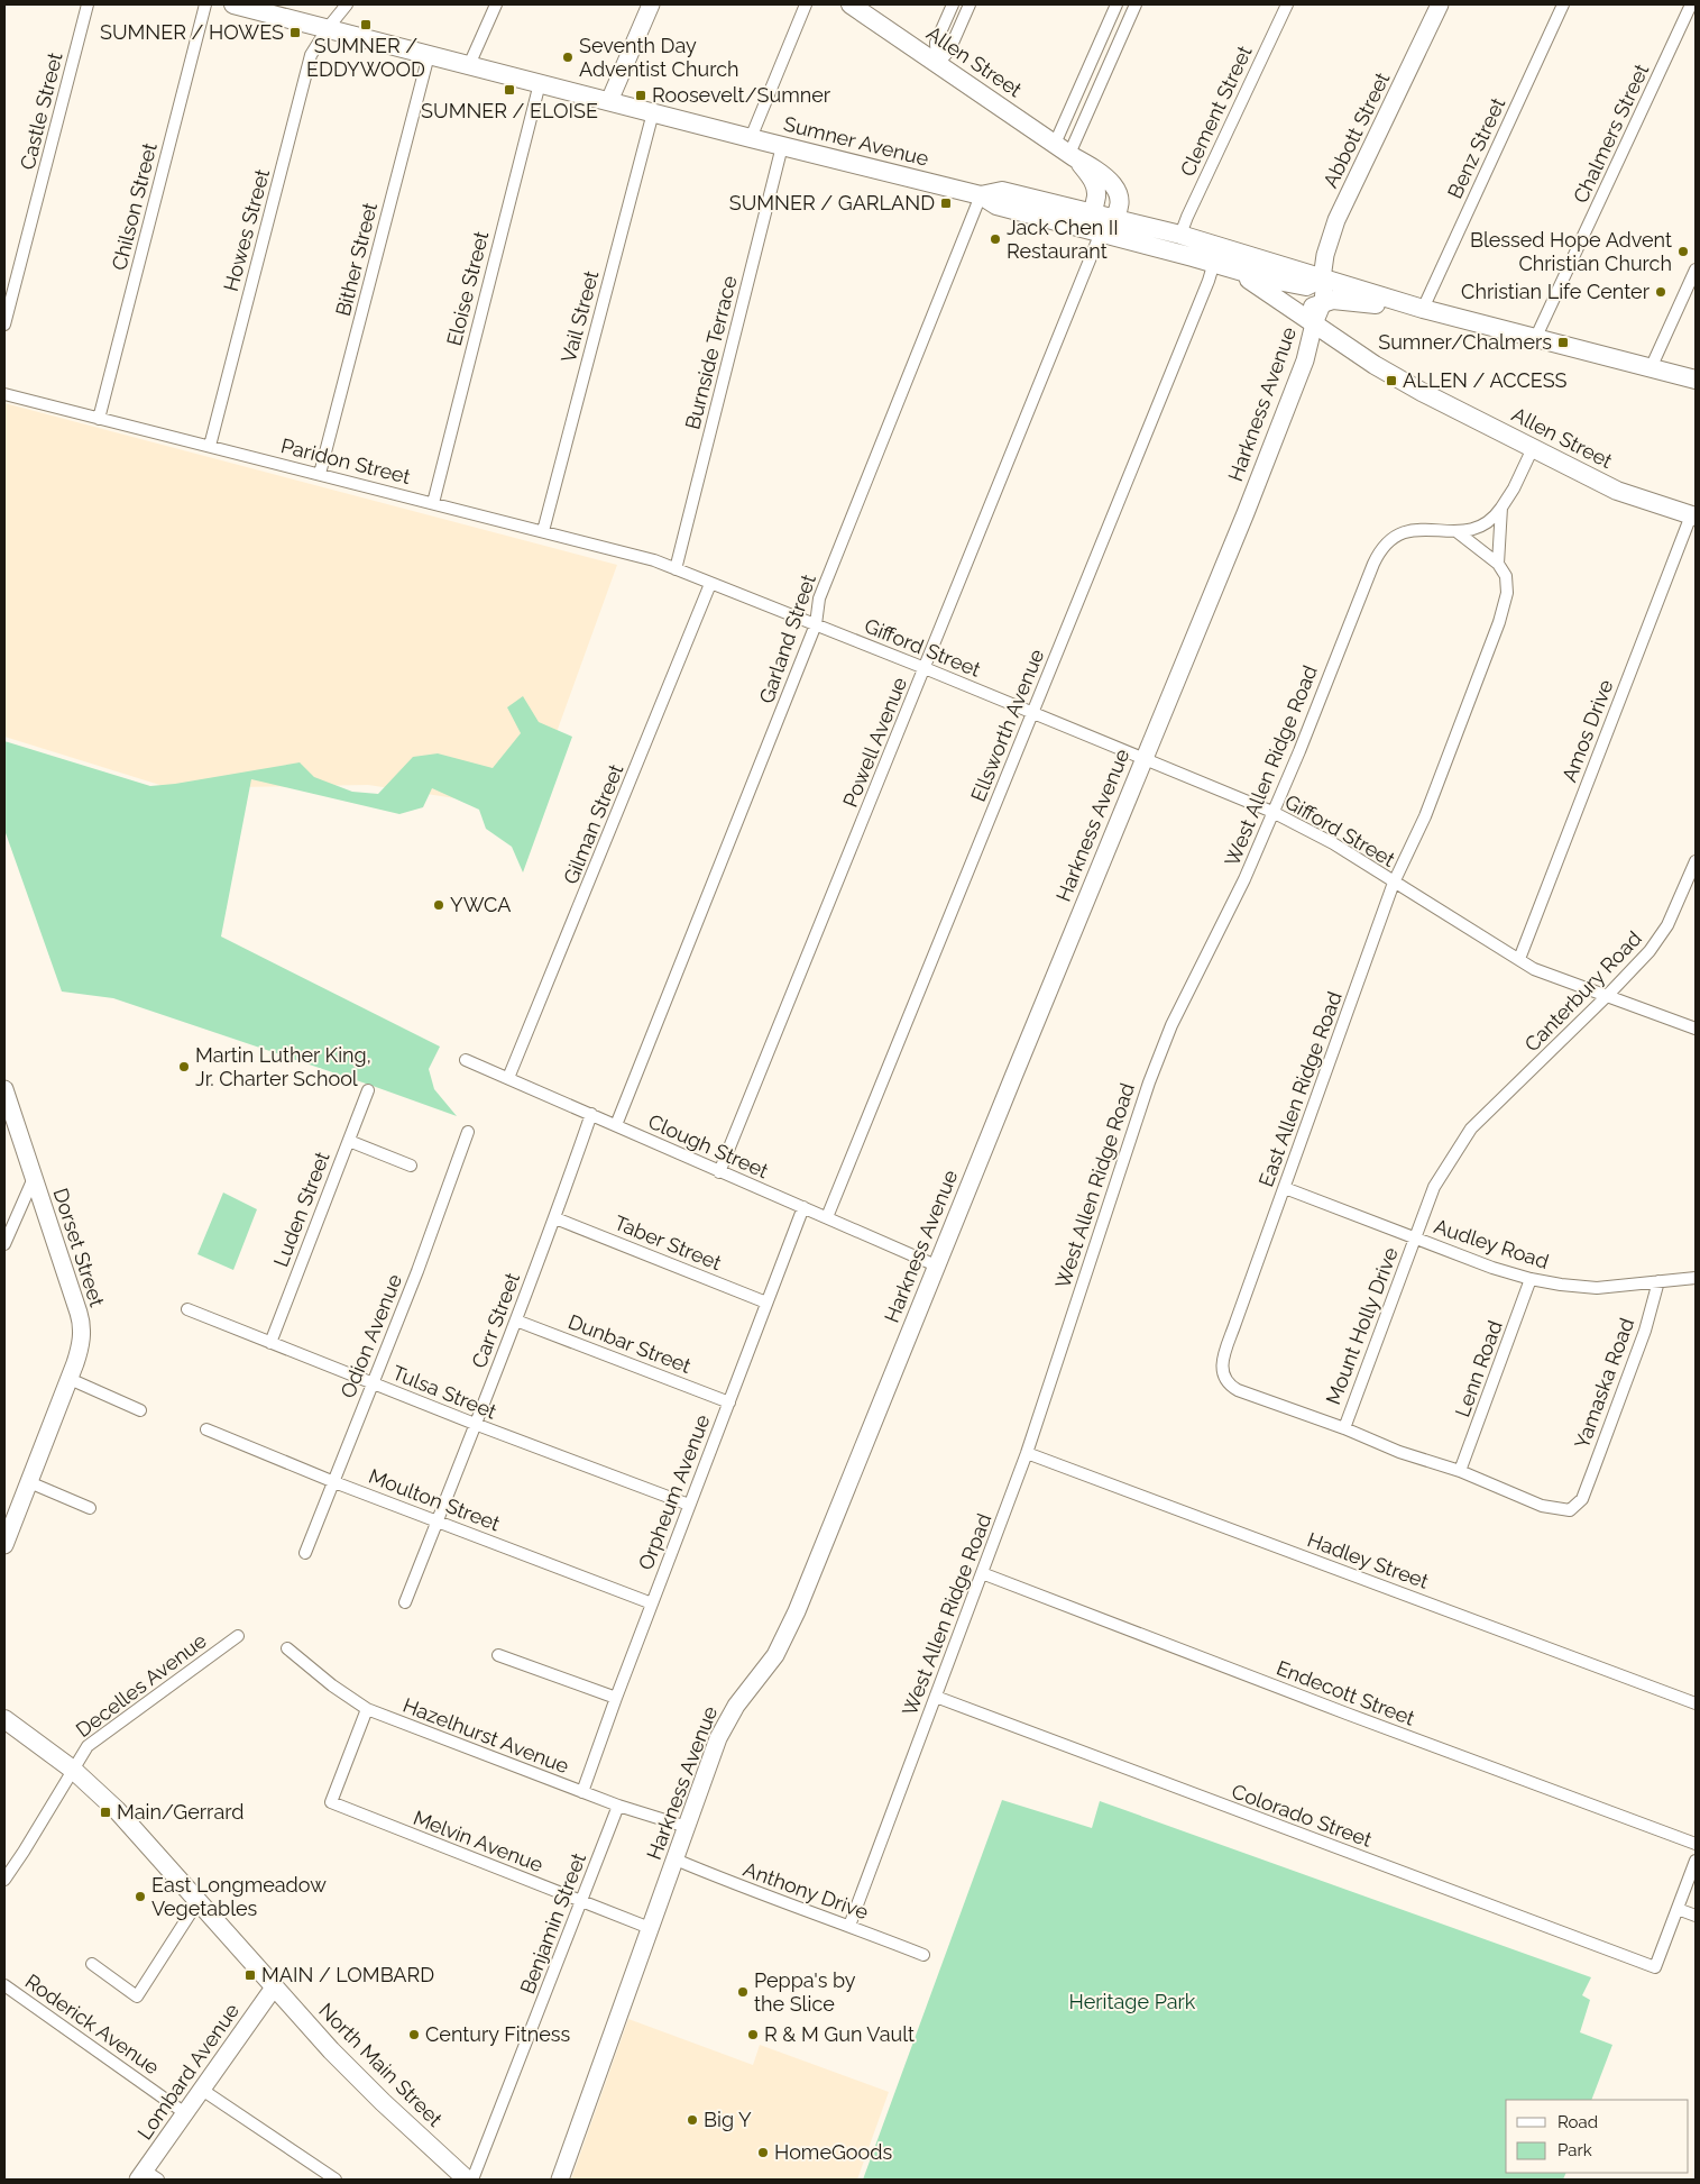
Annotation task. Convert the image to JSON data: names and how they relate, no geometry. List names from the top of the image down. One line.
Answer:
{"streets":{"main road":["Allen Street","Abbott Street","Sumner Avenue","Harkness Avenue","Dorset Street","North Main Street","Lombard Avenue"],"street":["Castle Street","Clement Street","Chalmers Street","Benz Street","Chilson Street","Howes Street","Bither Street","Eloise Street","Vail Street","Burnside Terrace","Paridon Street","Garland Street","Gifford Street","Ellsworth Avenue","Amos Drive","Powell Avenue","West Allen Ridge Road","Gilman Street","Canterbury Road","East Allen Ridge Road","Clough Street","Luden Street","Taber Street","Audley Road","Carr Street","Mount Holly Drive","Odion Avenue","Dunbar Street","Lenn Road","Yamaska Road","Tulsa Street","Orpheum Avenue","Moulton Street","Hadley Street","Decelles Avenue","Endecott Street","Hazelhurst Avenue","Colorado Street","Melvin Avenue","Anthony Drive","Benjamin Street","Roderick Avenue"]},"crossings":[["Allen Street","Abbott Street"],["Allen Street","Sumner Avenue"],["Allen Street","Harkness Avenue"],["Allen Street","Ellsworth Avenue"],["Allen Street","Amos Drive"],["Allen Street","Powell Avenue"],["Allen Street","East Allen Ridge Road"],["Clement Street","Sumner Avenue"],["Abbott Street","Sumner Avenue"],["Abbott Street","Harkness Avenue"],["Chalmers Street","Sumner Avenue"],["Sumner Avenue","Benz Street"],["Sumner Avenue","Howes Street"],["Sumner Avenue","Bither Street"],["Sumner Avenue","Eloise Street"],["Sumner Avenue","Vail Street"],["Sumner Avenue","Burnside Terrace"],["Sumner Avenue","Harkness Avenue"],["Sumner Avenue","Garland Street"],["Sumner Avenue","Ellsworth Avenue"],["Sumner Avenue","Powell Avenue"],["Chilson Street","Paridon Street"],["Howes Street","Paridon Street"],["Bither Street","Paridon Street"],["Eloise Street","Paridon Street"],["Vail Street","Paridon Street"],["Burnside Terrace","Paridon Street"],["Burnside Terrace","Gifford Street"],["Harkness Avenue","Gifford Street"],["Harkness Avenue","Clough Street"],["Harkness Avenue","Hazelhurst Avenue"],["Harkness Avenue","Melvin Avenue"],["Harkness Avenue","Anthony Drive"],["Paridon Street","Gifford Street"],["Garland Street","Gifford Street"],["Garland Street","Clough Street"],["Gifford Street","Ellsworth Avenue"],["Gifford Street","Amos Drive"],["Gifford Street","Powell Avenue"],["Gifford Street","West Allen Ridge Road"],["Gifford Street","Gilman Street"],["Gifford Street","Canterbury Road"],["Gifford Street","East Allen Ridge Road"],["Ellsworth Avenue","Clough Street"],["Powell Avenue","Clough Street"],["West Allen Ridge Road","East Allen Ridge Road"],["West Allen Ridge Road","Hadley Street"],["West Allen Ridge Road","Endecott Street"],["West Allen Ridge Road","Colorado Street"],["West Allen Ridge Road","Anthony Drive"],["Gilman Street","Clough Street"],["Canterbury Road","Audley Road"],["Canterbury Road","Mount Holly Drive"],["East Allen Ridge Road","Audley Road"],["East Allen Ridge Road","Mount Holly Drive"],["East Allen Ridge Road","Lenn Road"],["East Allen Ridge Road","Yamaska Road"],["Clough Street","Carr Street"],["Clough Street","Orpheum Avenue"],["Luden Street","Tulsa Street"],["Taber Street","Carr Street"],["Taber Street","Orpheum Avenue"],["Audley Road","Mount Holly Drive"],["Audley Road","Lenn Road"],["Audley Road","Yamaska Road"],["Carr Street","Dunbar Street"],["Carr Street","Tulsa Street"],["Carr Street","Moulton Street"],["Odion Avenue","Tulsa Street"],["Odion Avenue","Moulton Street"],["Dunbar Street","Orpheum Avenue"],["Tulsa Street","Orpheum Avenue"],["Orpheum Avenue","Moulton Street"],["Orpheum Avenue","Hazelhurst Avenue"],["Decelles Avenue","North Main Street"],["Hazelhurst Avenue","Melvin Avenue"],["Hazelhurst Avenue","Benjamin Street"],["Melvin Avenue","Benjamin Street"],["Roderick Avenue","Lombard Avenue"],["North Main Street","Lombard Avenue"]],"parks":["Heritage Park"],"places":{"transit":["SUMNER / EDDYWOOD","SUMNER / HOWES","SUMNER / ELOISE","Roosevelt/Sumner","SUMNER / GARLAND","Sumner/Chalmers","ALLEN / ACCESS","Main/Gerrard","MAIN / LOMBARD"],"other":["Seventh Day Adventist Church","Jack Chen II Restaurant","Blessed Hope Advent Christian Church","Christian Life Center","YWCA","Martin Luther King, Jr. Charter School","East Longmeadow Vegetables","Peppa's by the Slice","Century Fitness","R & M Gun Vault","Big Y","HomeGoods"]},"legend":["Road","Park"]}
